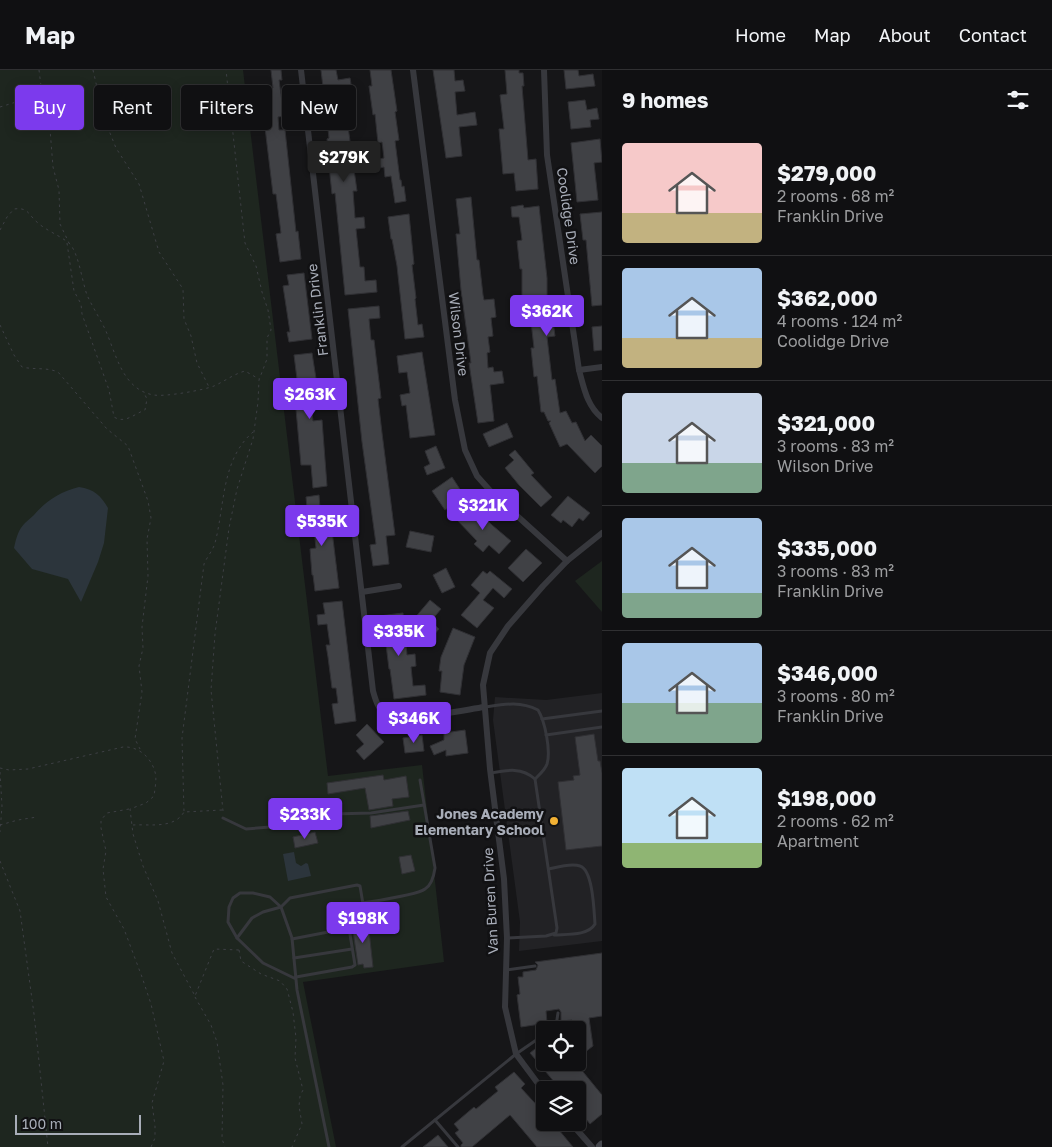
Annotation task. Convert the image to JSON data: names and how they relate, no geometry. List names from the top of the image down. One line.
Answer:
{"streets":{"street":["Coolidge Drive","Franklin Drive","Wilson Drive","Van Buren Drive"]},"crossings":[["Franklin Drive","Van Buren Drive"],["Wilson Drive","Van Buren Drive"]],"places":["Jones Academy Elementary School"],"scale_bar":"100 m","page":{"header":"Map","nav":["Home","Map","About","Contact"],"heading":"9 homes","chip":["Buy","Rent","Filters","New"],"list":[{"name":"$279,000","note":"2 rooms · 68 m² · Franklin Drive"},{"name":"$362,000","note":"4 rooms · 124 m² · Coolidge Drive"},{"name":"$321,000","note":"3 rooms · 83 m² · Wilson Drive"},{"name":"$335,000","note":"3 rooms · 83 m² · Franklin Drive"},{"name":"$346,000","note":"3 rooms · 80 m² · Franklin Drive"},{"name":"$198,000","note":"2 rooms · 62 m² · Apartment"}],"price":["$279K","$362K","$263K","$321K","$535K","$335K","$346K","$233K","$198K"],"scale":"100 m"}}
